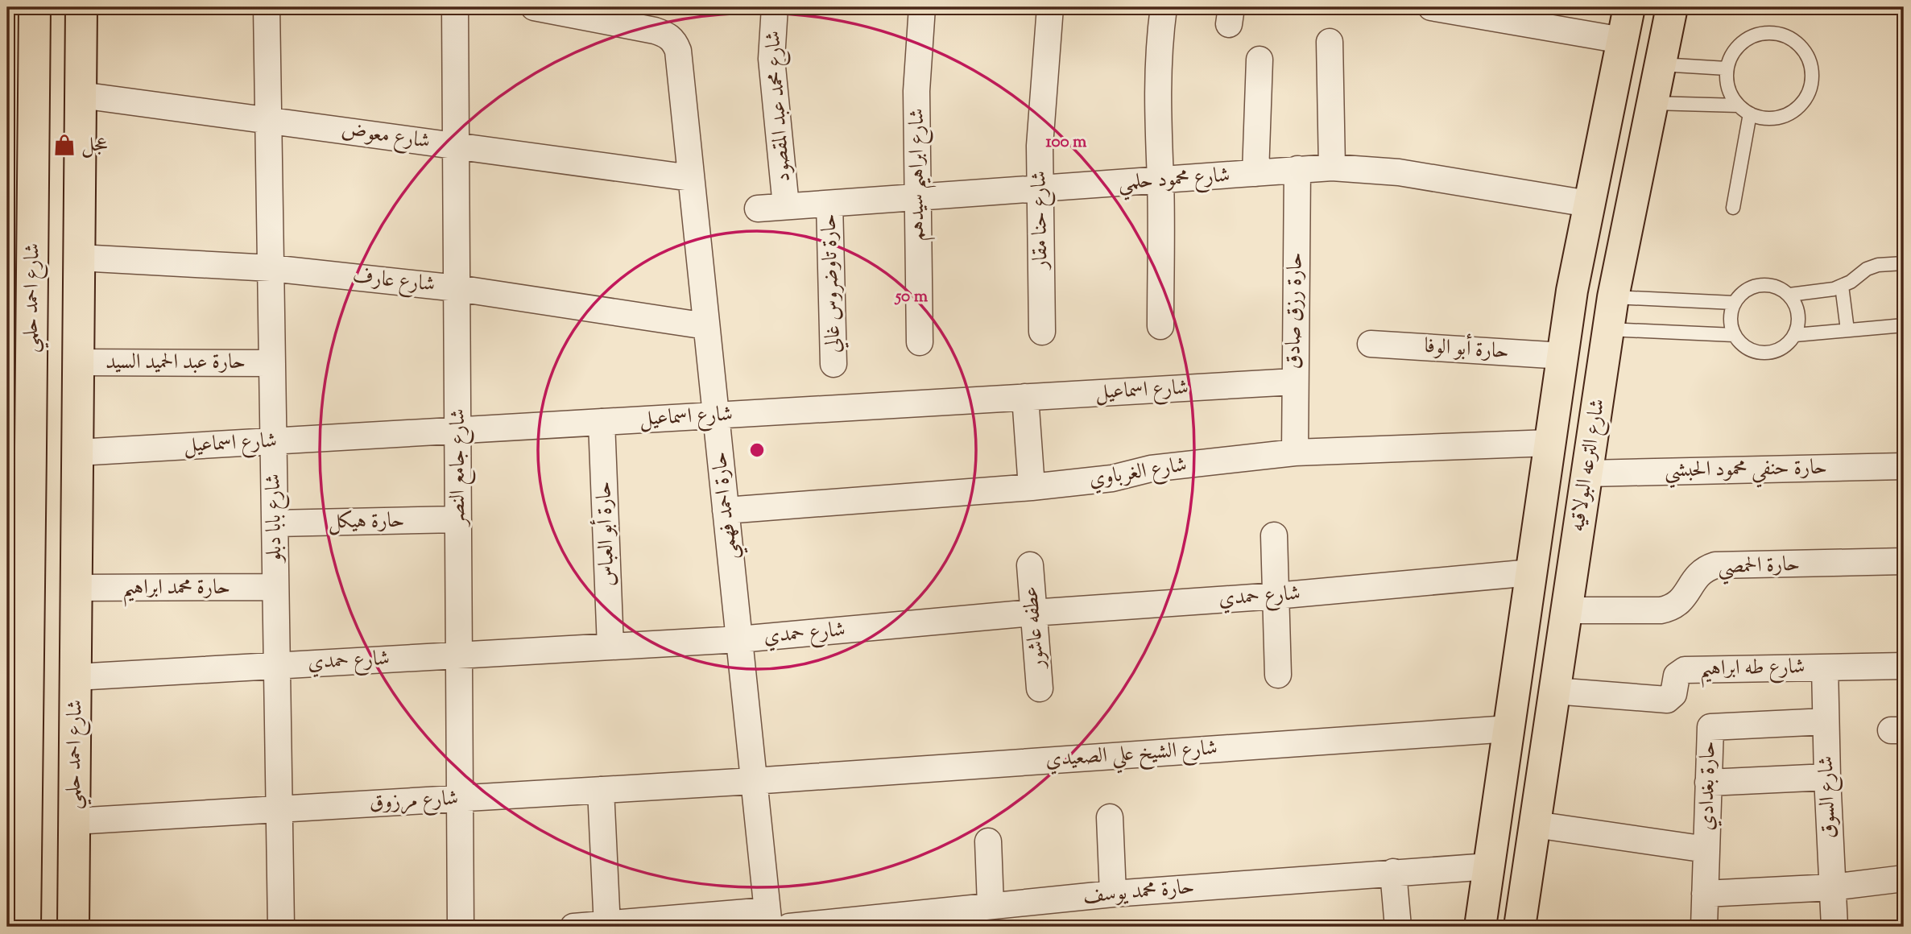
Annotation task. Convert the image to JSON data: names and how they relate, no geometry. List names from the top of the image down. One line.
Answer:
{"streets":{"main road":["شارع احمد حلمي","شارع الترعه البولاقيه"],"street":["شارع محمد عبد المقصود","شارع معوض","شارع ابراهيم سيدهم","شارع محمود حلمي","شارع حنا مقار","شارع عارف","حارة تاوضروس غالي","حارة رزق صادق","حارة أبو الوفا","حارة عبد الحميد السيد","شارع اسماعيل","شارع جامع النصر","حارة حنفي محمود الحبشي","شارع الغرباوي","حارة احمد فهمي","شارع بابا دبلو","حارة هيكل","حارة أبو العباس","حارة الحمصي","حارة محمد ابراهيم","شارع حمدي","عطفه عاشور","شارع طه ابراهيم","شارع الشيخ علي الصعيدي","حارة بغدادي","شارع السوق","شارع مرزوق","حارة محمد يوسف"]},"crossings":[["شارع محمد عبد المقصود","شارع محمود حلمي"],["شارع معوض","شارع احمد حلمي"],["شارع معوض","شارع جامع النصر"],["شارع معوض","حارة احمد فهمي"],["شارع معوض","شارع بابا دبلو"],["شارع ابراهيم سيدهم","شارع محمود حلمي"],["شارع محمود حلمي","شارع حنا مقار"],["شارع محمود حلمي","حارة تاوضروس غالي"],["شارع محمود حلمي","حارة رزق صادق"],["شارع محمود حلمي","شارع الترعه البولاقيه"],["شارع عارف","شارع احمد حلمي"],["شارع عارف","شارع جامع النصر"],["شارع عارف","حارة احمد فهمي"],["شارع عارف","شارع بابا دبلو"],["شارع احمد حلمي","حارة عبد الحميد السيد"],["شارع احمد حلمي","شارع اسماعيل"],["شارع احمد حلمي","حارة محمد ابراهيم"],["شارع احمد حلمي","شارع حمدي"],["شارع احمد حلمي","شارع مرزوق"],["حارة رزق صادق","شارع اسماعيل"],["حارة رزق صادق","شارع الغرباوي"],["حارة أبو الوفا","شارع الترعه البولاقيه"],["حارة عبد الحميد السيد","شارع بابا دبلو"],["شارع اسماعيل","شارع جامع النصر"],["شارع اسماعيل","حارة احمد فهمي"],["شارع اسماعيل","شارع بابا دبلو"],["شارع اسماعيل","حارة أبو العباس"],["شارع الترعه البولاقيه","حارة حنفي محمود الحبشي"],["شارع الترعه البولاقيه","شارع الغرباوي"],["شارع الترعه البولاقيه","حارة الحمصي"],["شارع الترعه البولاقيه","شارع حمدي"],["شارع الترعه البولاقيه","شارع طه ابراهيم"],["شارع الترعه البولاقيه","شارع الشيخ علي الصعيدي"],["شارع الترعه البولاقيه","حارة محمد يوسف"],["شارع جامع النصر","حارة هيكل"],["شارع جامع النصر","شارع حمدي"],["شارع جامع النصر","شارع مرزوق"],["شارع الغرباوي","حارة احمد فهمي"],["حارة احمد فهمي","شارع حمدي"],["حارة احمد فهمي","شارع الشيخ علي الصعيدي"],["حارة احمد فهمي","شارع مرزوق"],["شارع بابا دبلو","حارة هيكل"],["شارع بابا دبلو","حارة محمد ابراهيم"],["شارع بابا دبلو","شارع حمدي"],["شارع بابا دبلو","شارع مرزوق"],["حارة أبو العباس","شارع حمدي"],["شارع حمدي","عطفه عاشور"],["شارع طه ابراهيم","شارع السوق"],["شارع الشيخ علي الصعيدي","شارع مرزوق"],["حارة بغدادي","شارع السوق"]],"places":{"shop":["عجل"]},"rings":["100 m","50 m"]}
